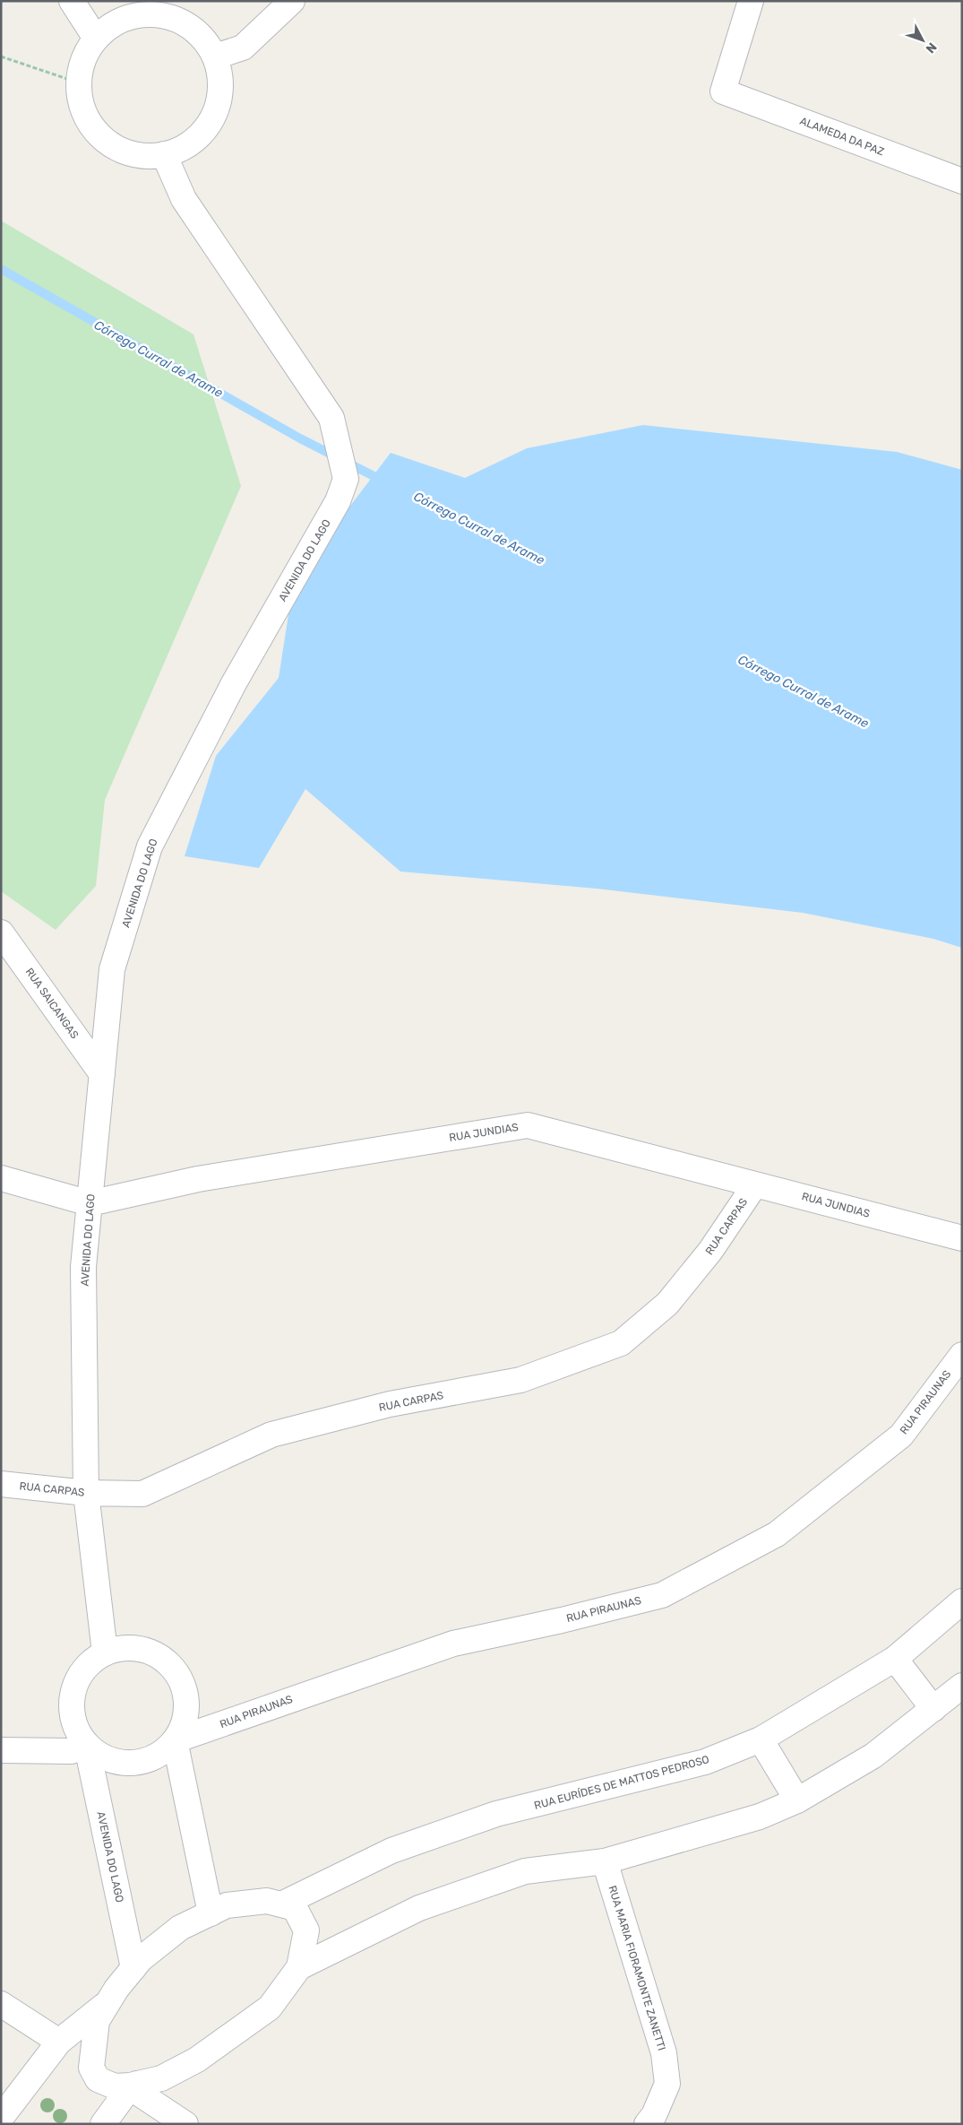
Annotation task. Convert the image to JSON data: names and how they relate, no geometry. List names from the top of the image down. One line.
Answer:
{"streets":{"street":["ALAMEDA DA PAZ","AVENIDA DO LAGO","RUA SAICANGAS","RUA JUNDIAS","RUA CARPAS","RUA PIRAUNAS","RUA EURÍDES DE MATTOS PEDROSO","RUA MARIA FIORAMONTE ZANETTI"]},"crossings":[["AVENIDA DO LAGO","RUA SAICANGAS"],["AVENIDA DO LAGO","RUA JUNDIAS"],["AVENIDA DO LAGO","RUA CARPAS"],["AVENIDA DO LAGO","RUA PIRAUNAS"],["RUA JUNDIAS","RUA CARPAS"]],"water":["Córrego Curral de Arame"],"north":"bottom right"}
